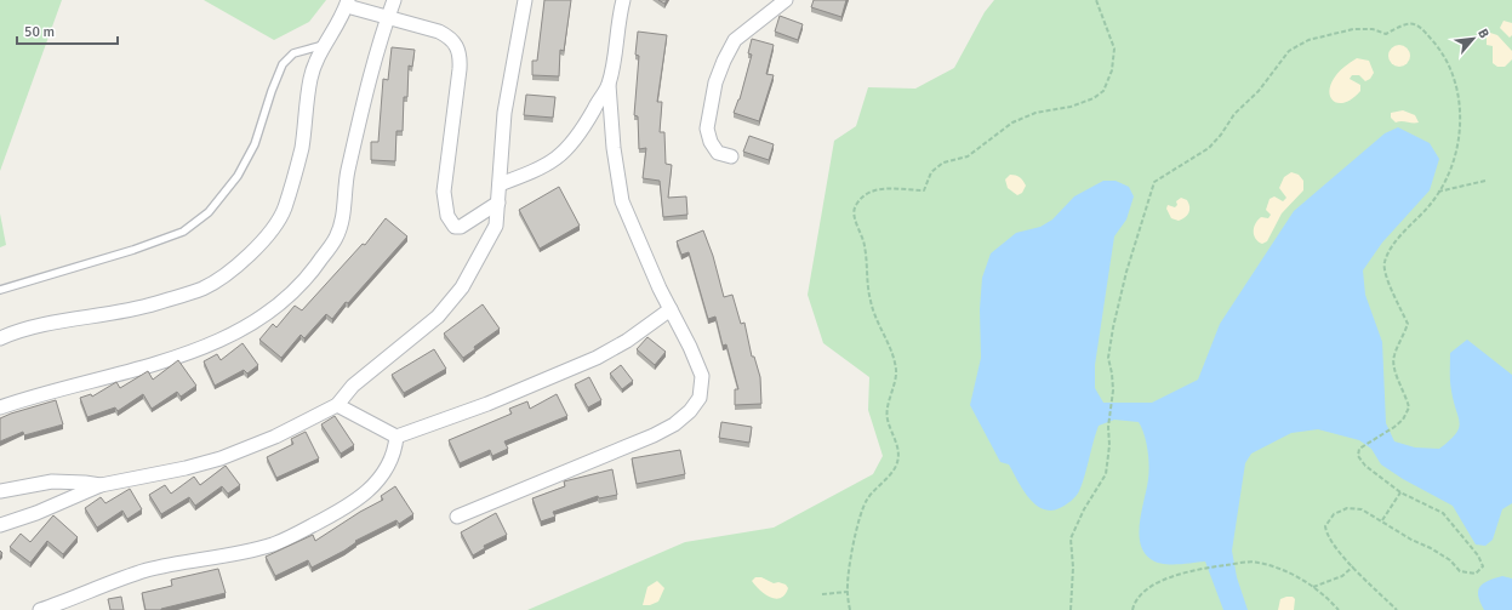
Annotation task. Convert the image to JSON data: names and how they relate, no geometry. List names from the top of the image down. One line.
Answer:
{"scale_bar":"50 m","north":"top right"}
